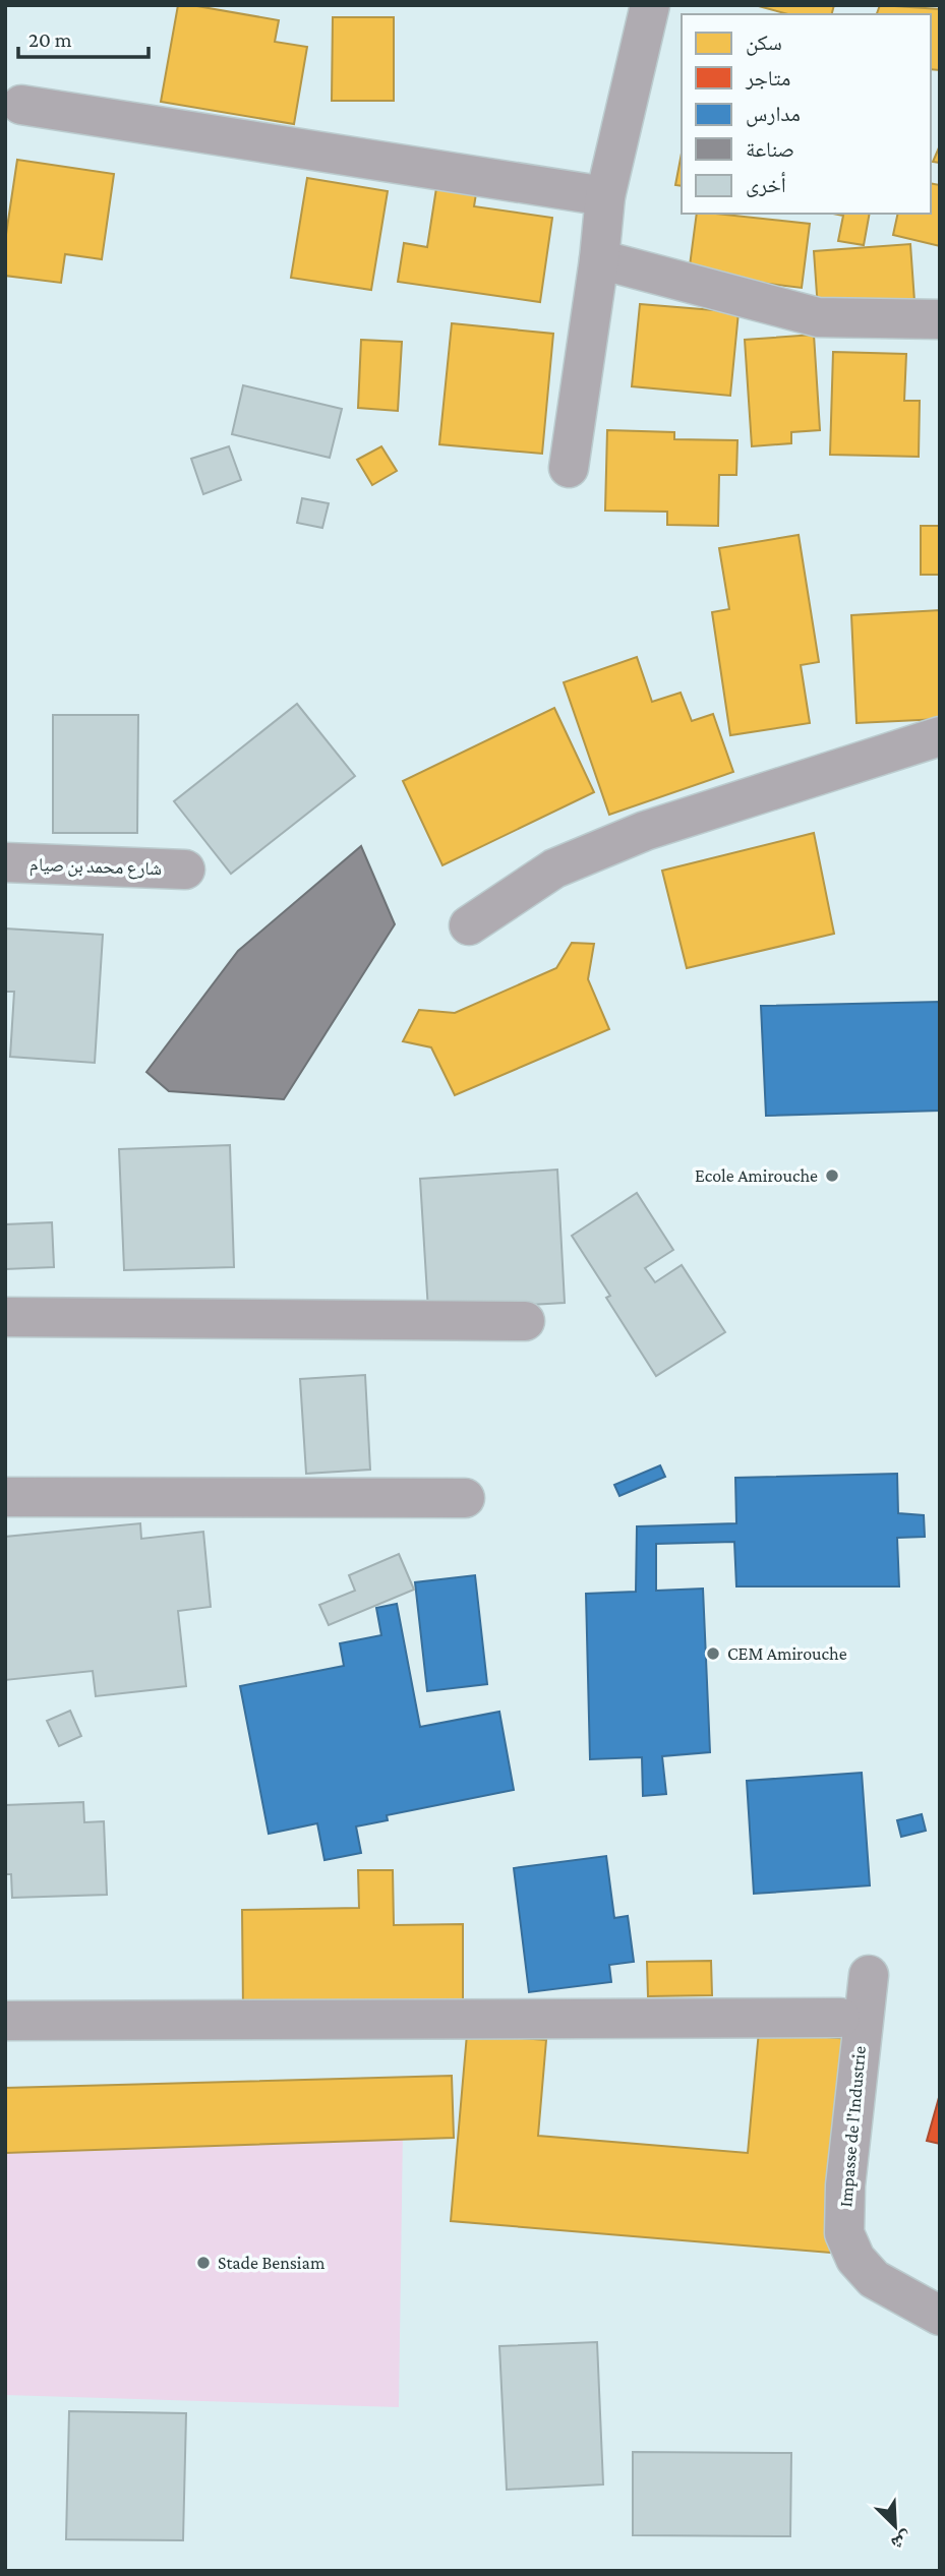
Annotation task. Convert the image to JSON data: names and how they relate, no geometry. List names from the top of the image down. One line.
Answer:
{"streets":{"street":["شارع محمد بن صيام","Impasse de l'Industrie"]},"places":["Ecole Amirouche","CEM Amirouche","Stade Bensiam"],"legend":["سكن","متاجر","مدارس","صناعة","أخرى"],"scale_bar":"20 m","north":"bottom right"}
